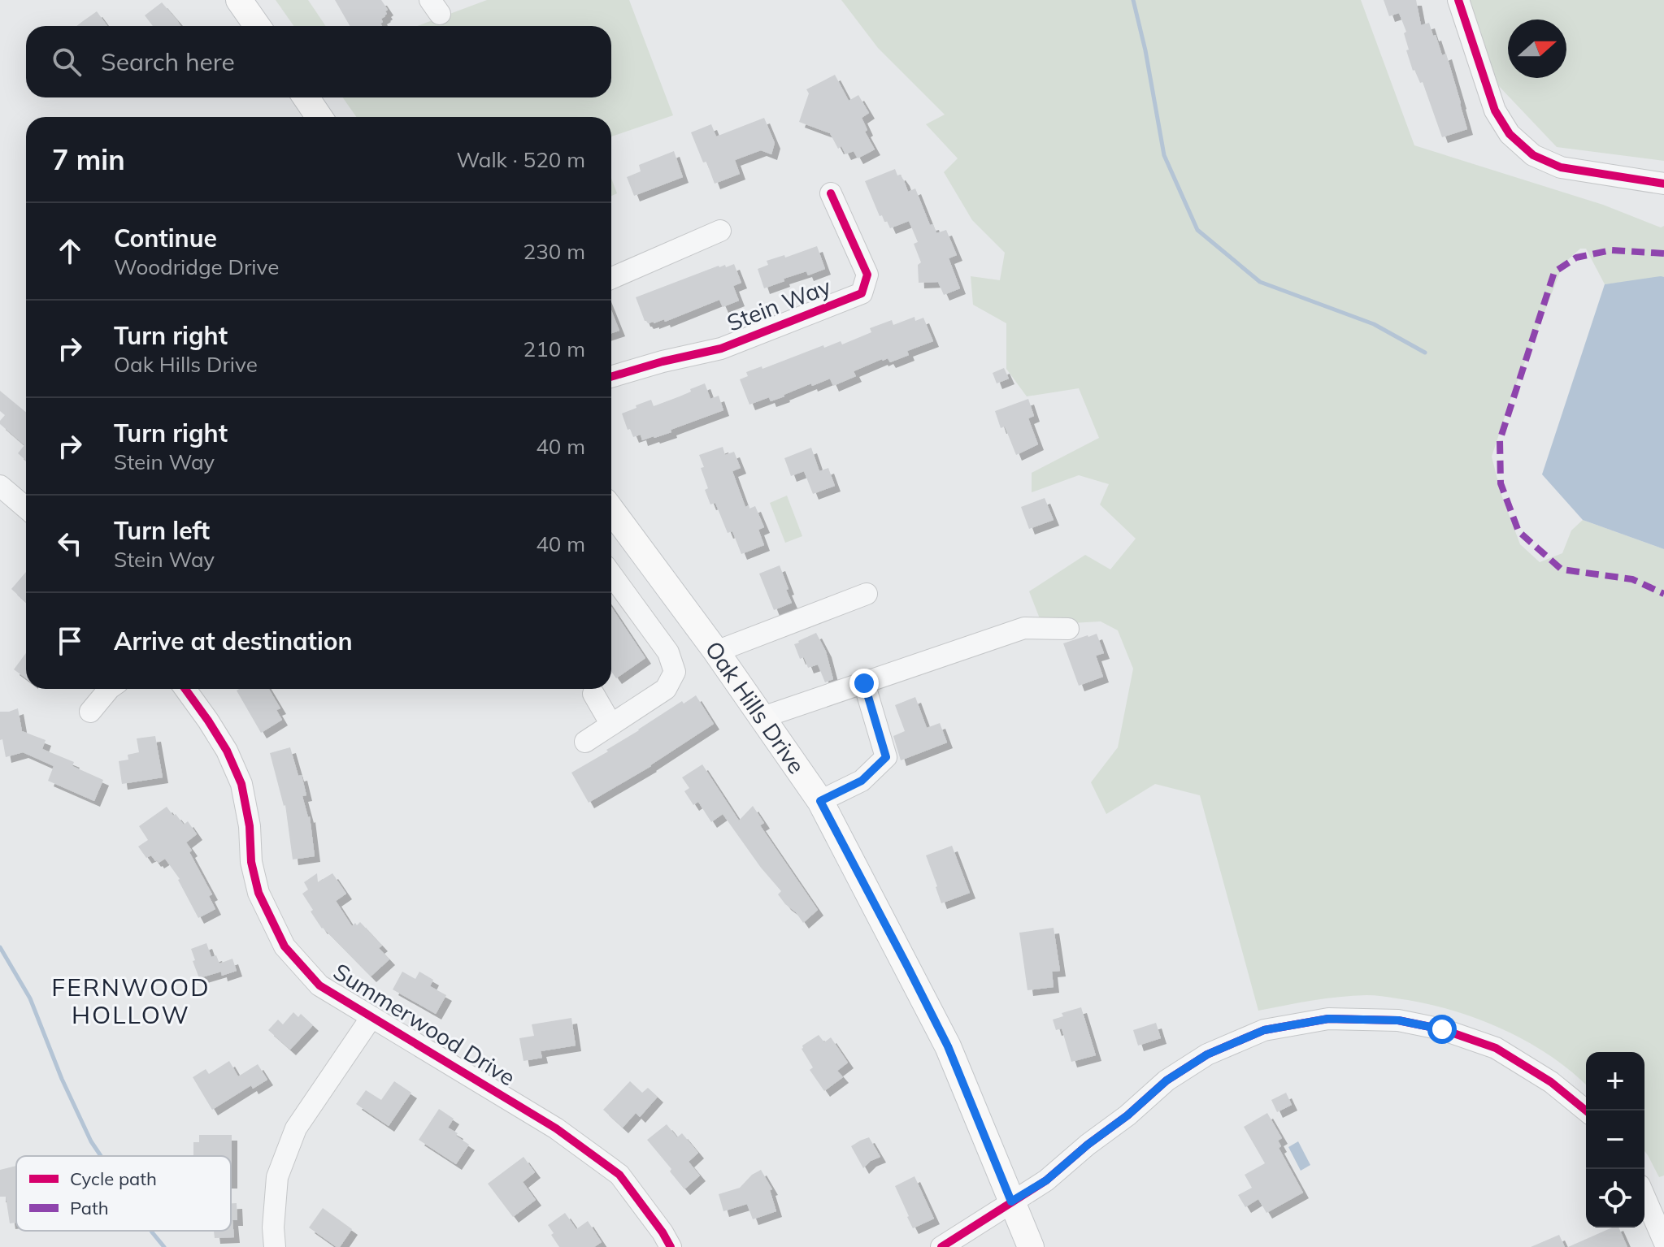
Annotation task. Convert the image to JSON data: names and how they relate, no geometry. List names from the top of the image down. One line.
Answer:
{"streets":{"main road":["Oak Hills Drive"],"street":["Stein Way","Summerwood Drive"]},"districts":["FERNWOOD HOLLOW"],"legend":["Cycle path","Path"],"north":"right","page":{"search":"Search here","heading":["7 min","Walk · 520 m"],"list":[["Continue","Woodridge Drive","230 m"],["Turn right","Oak Hills Drive","210 m"],["Turn right","Stein Way","40 m"],["Turn left","Stein Way","40 m"],"Arrive at destination"],"map_buttons":["+","−"]}}
